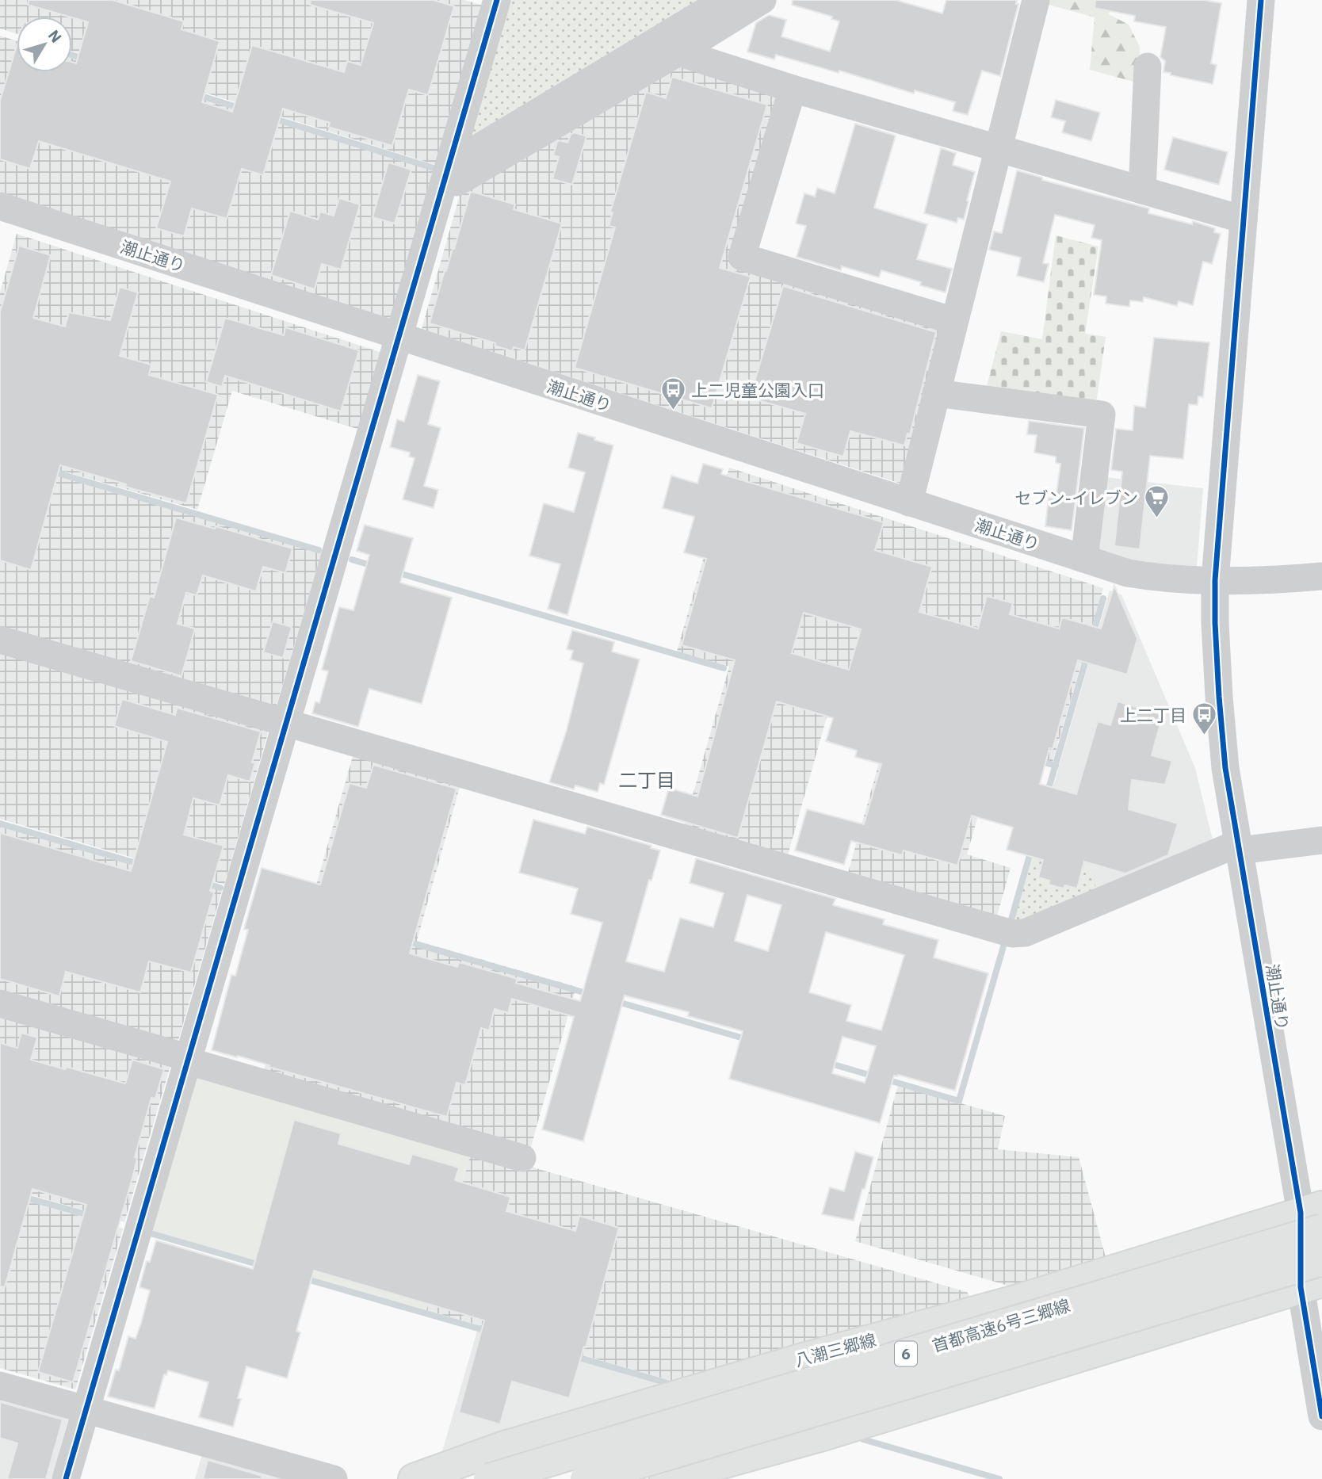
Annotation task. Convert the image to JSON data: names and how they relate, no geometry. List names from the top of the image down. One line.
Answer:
{"streets":{"main road":["首都高速6号三郷線","八潮三郷線","6"],"street":["潮止通り"]},"crossings":[["潮止通り","首都高速6号三郷線"],["潮止通り","八潮三郷線"],["首都高速6号三郷線","八潮三郷線"]],"districts":["二丁目"],"places":{"bus stop":["上二児童公園入口","上二丁目"],"supermarket":["セブン-イレブン"]},"north":"top right"}
